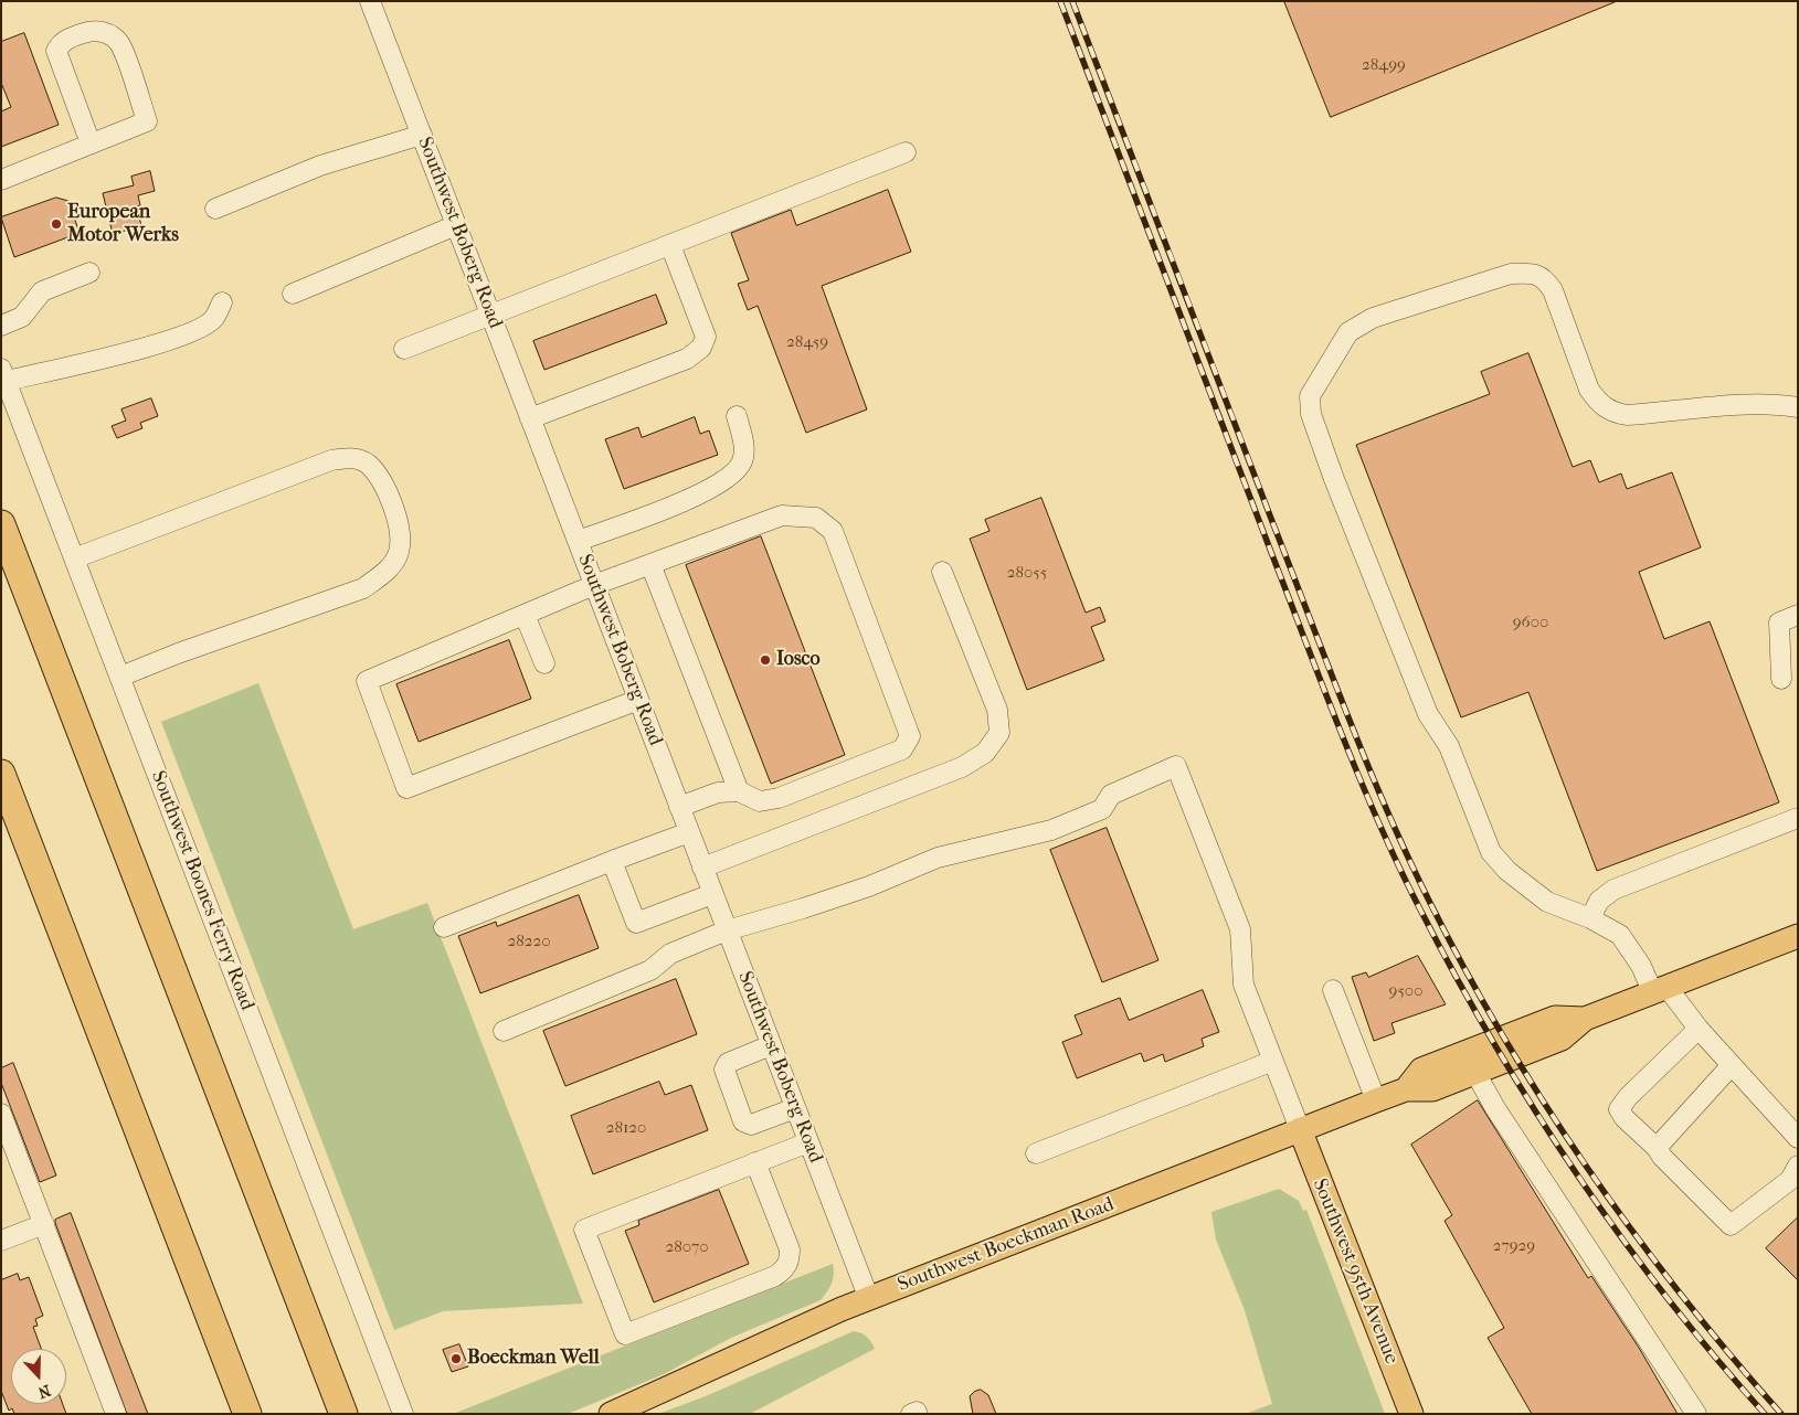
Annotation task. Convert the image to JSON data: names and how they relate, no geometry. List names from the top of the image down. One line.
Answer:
{"streets":{"main road":["Southwest Boeckman Road","Southwest 95th Avenue"],"street":["Southwest Boberg Road","Southwest Boones Ferry Road"]},"crossings":[["Southwest Boberg Road","Southwest Boeckman Road"],["Southwest Boeckman Road","Southwest 95th Avenue"]],"places":["European Motor Werks","Iosco","Boeckman Well"],"house_numbers":["28499","28459","28055","9600","28220","9500","28120","27929","28070"],"north":"bottom"}
